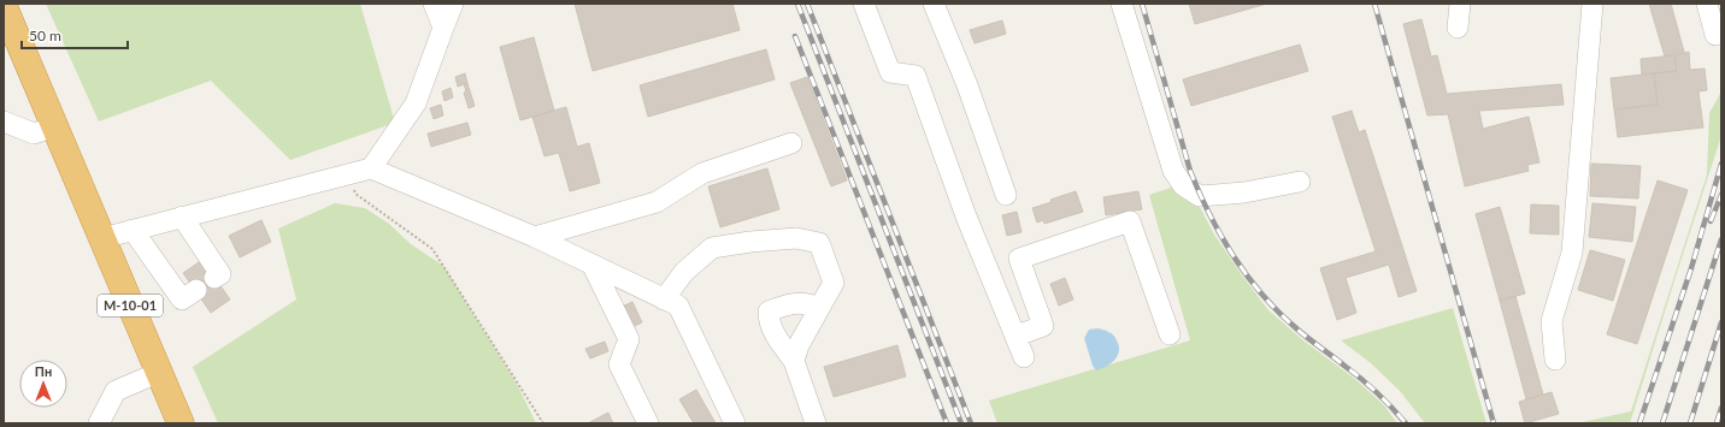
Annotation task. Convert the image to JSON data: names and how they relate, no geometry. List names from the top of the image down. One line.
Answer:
{"streets":{"highway":["М-10-01"]},"scale_bar":"50 m","north":"top"}
